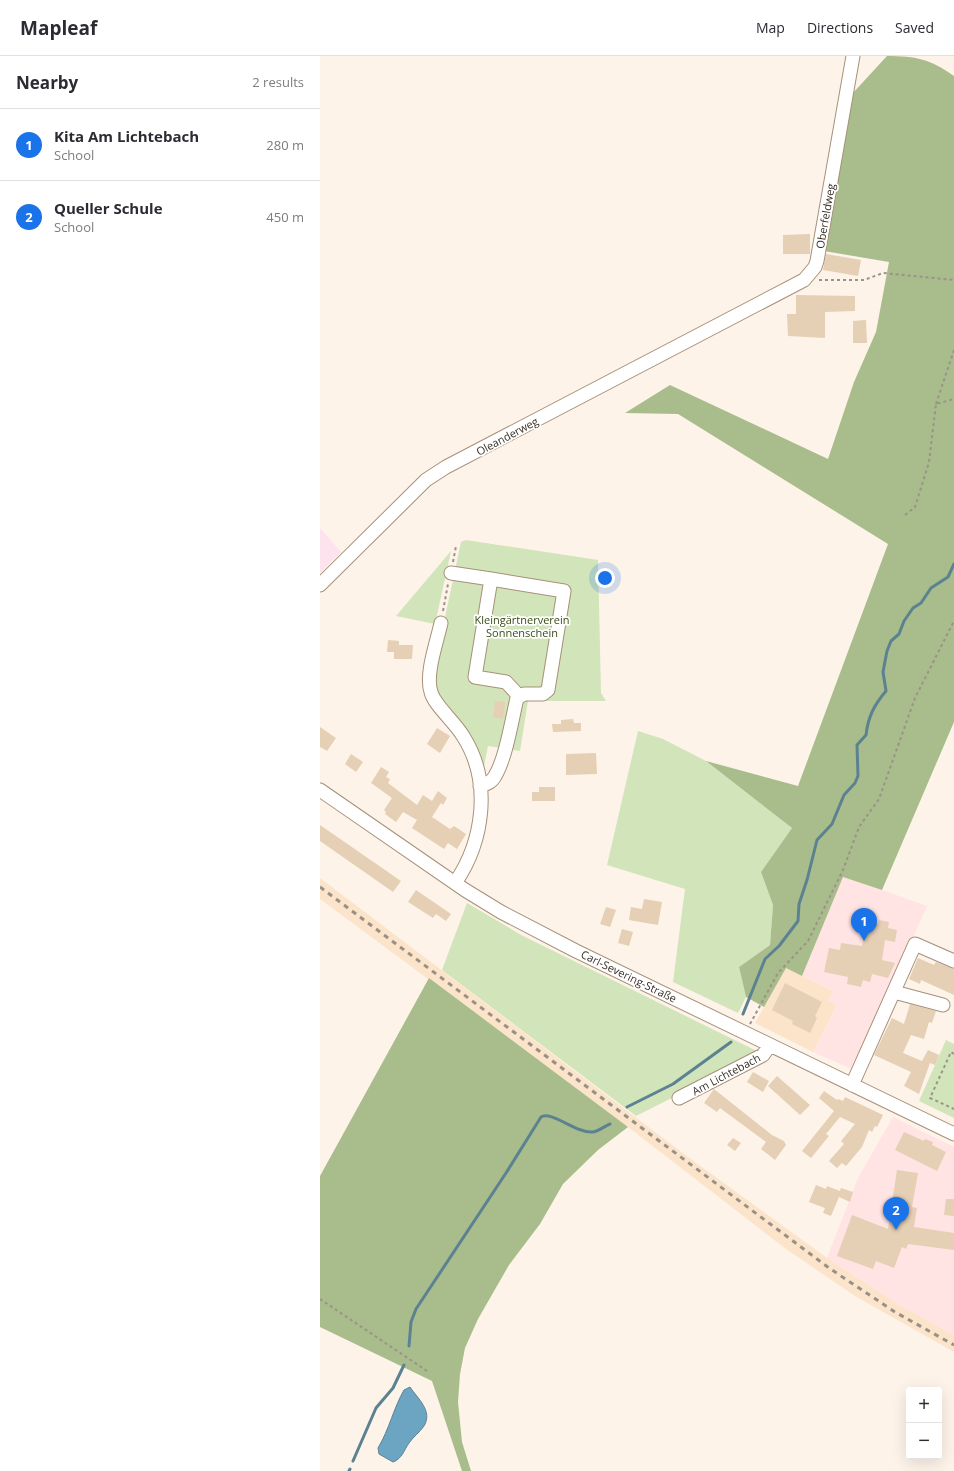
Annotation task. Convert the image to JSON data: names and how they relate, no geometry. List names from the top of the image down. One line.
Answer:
{"streets":{"street":["Oberfeldweg","Oleanderweg","Carl-Severing-Straße","Am Lichtebach"]},"crossings":[["Oberfeldweg","Oleanderweg"],["Carl-Severing-Straße","Am Lichtebach"]],"parks":["Kleingärtnerverein Sonnenschein"],"page":{"header":"Mapleaf","nav":["Map","Directions","Saved"],"heading":["Nearby","2 results"],"list":[{"mark":"1","name":"Kita Am Lichtebach","note":"School","value":"280 m"},{"mark":"2","name":"Queller Schule","note":"School","value":"450 m"}],"pins":["1","2"],"map_buttons":["+","−"]}}
